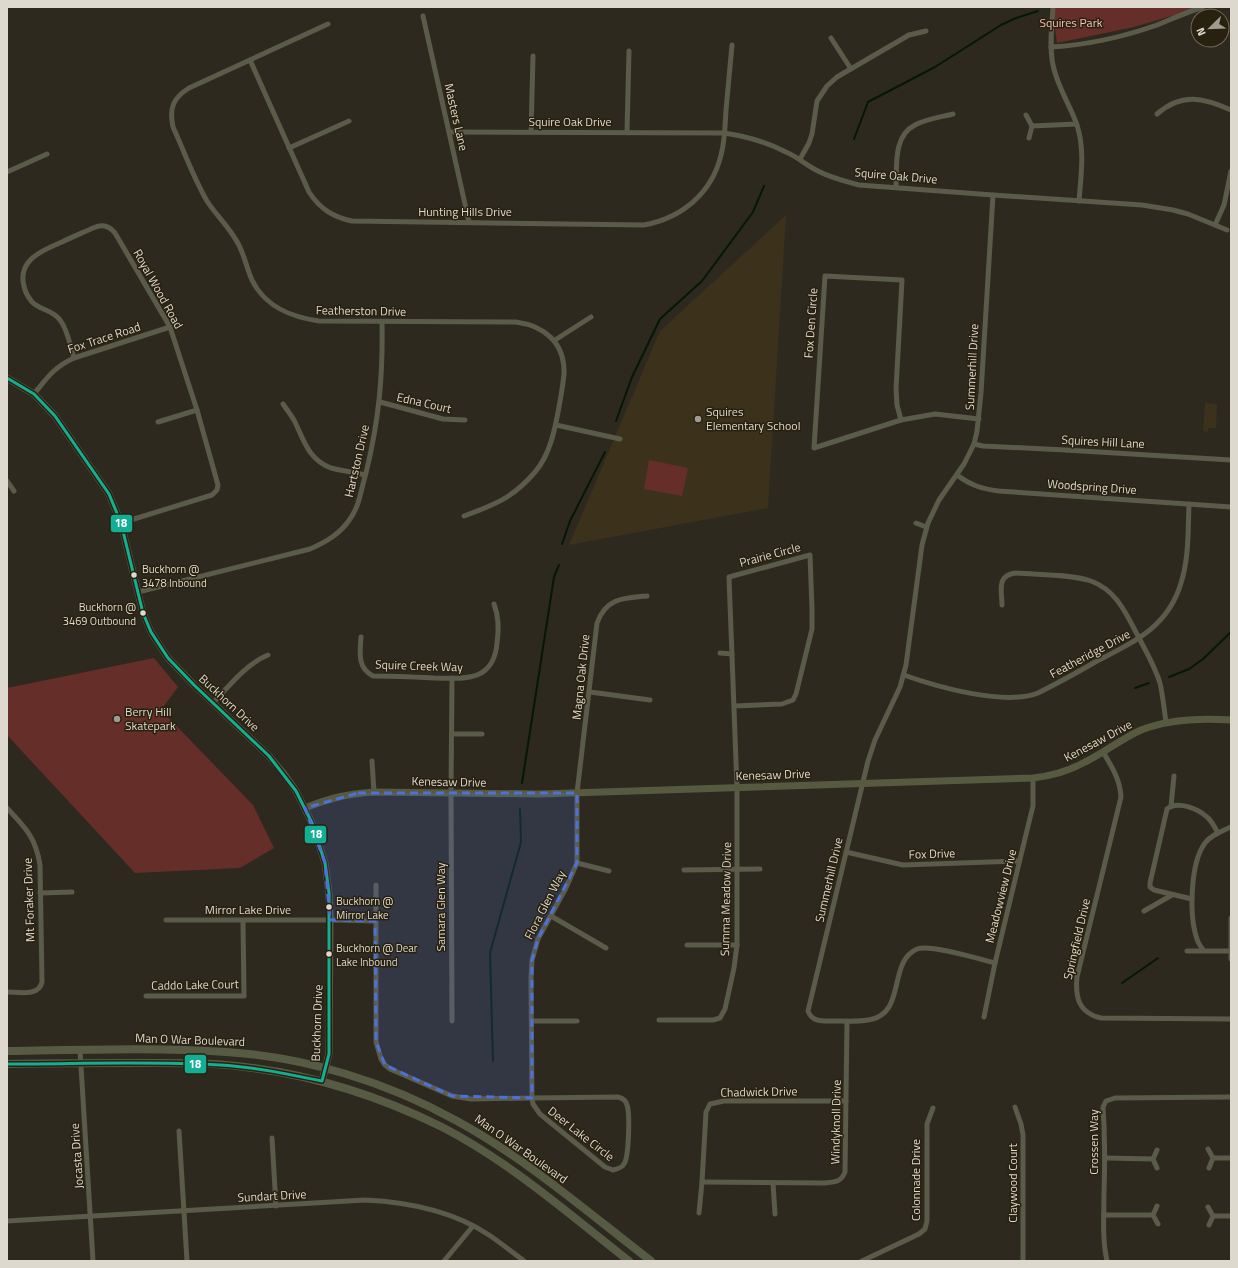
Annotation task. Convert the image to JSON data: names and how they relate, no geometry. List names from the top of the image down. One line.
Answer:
{"streets":{"main road":["Man O War Boulevard"],"street":["Masters Lane","Squire Oak Drive","Hunting Hills Drive","Royal Wood Road","Featherston Drive","Fox Den Circle","Fox Trace Road","Summerhill Drive","Edna Court","Squires Hill Lane","Hartston Drive","Woodspring Drive","Prairie Circle","Featheridge Drive","Squire Creek Way","Magna Oak Drive","Buckhorn Drive","Kenesaw Drive","Fox Drive","Meadowview Drive","Summa Meadow Drive","Mt Foraker Drive","Flora Glen Way","Samara Glen Way","Mirror Lake Drive","Springfield Drive","Caddo Lake Court","Chadwick Drive","Windyknoll Drive","Deer Lake Circle","Crossen Way","Jocasta Drive","Colonnade Drive","Claywood Court","Sundart Drive"]},"crossings":[["Masters Lane","Squire Oak Drive"],["Masters Lane","Hunting Hills Drive"],["Squire Oak Drive","Hunting Hills Drive"],["Squire Oak Drive","Summerhill Drive"],["Hunting Hills Drive","Featherston Drive"],["Royal Wood Road","Fox Trace Road"],["Royal Wood Road","Buckhorn Drive"],["Featherston Drive","Hartston Drive"],["Fox Den Circle","Summerhill Drive"],["Fox Trace Road","Buckhorn Drive"],["Summerhill Drive","Squires Hill Lane"],["Summerhill Drive","Woodspring Drive"],["Summerhill Drive","Featheridge Drive"],["Summerhill Drive","Kenesaw Drive"],["Summerhill Drive","Fox Drive"],["Summerhill Drive","Meadowview Drive"],["Summerhill Drive","Windyknoll Drive"],["Edna Court","Hartston Drive"],["Hartston Drive","Buckhorn Drive"],["Woodspring Drive","Featheridge Drive"],["Prairie Circle","Kenesaw Drive"],["Prairie Circle","Summa Meadow Drive"],["Squire Creek Way","Samara Glen Way"],["Magna Oak Drive","Kenesaw Drive"],["Magna Oak Drive","Flora Glen Way"],["Buckhorn Drive","Kenesaw Drive"],["Buckhorn Drive","Mirror Lake Drive"],["Buckhorn Drive","Man O War Boulevard"],["Kenesaw Drive","Meadowview Drive"],["Kenesaw Drive","Summa Meadow Drive"],["Kenesaw Drive","Flora Glen Way"],["Kenesaw Drive","Samara Glen Way"],["Kenesaw Drive","Springfield Drive"],["Fox Drive","Meadowview Drive"],["Flora Glen Way","Deer Lake Circle"],["Mirror Lake Drive","Caddo Lake Court"],["Man O War Boulevard","Jocasta Drive"],["Chadwick Drive","Windyknoll Drive"],["Jocasta Drive","Sundart Drive"]],"parks":["Squires Park"],"places":["Squires Elementary School","Buckhorn @ 3478 Inbound","Buckhorn @ 3469 Outbound","Berry Hill Skatepark","Buckhorn @ Mirror Lake","Buckhorn @ Dear Lake Inbound"],"lines":["transit line 18"],"north":"bottom left"}
